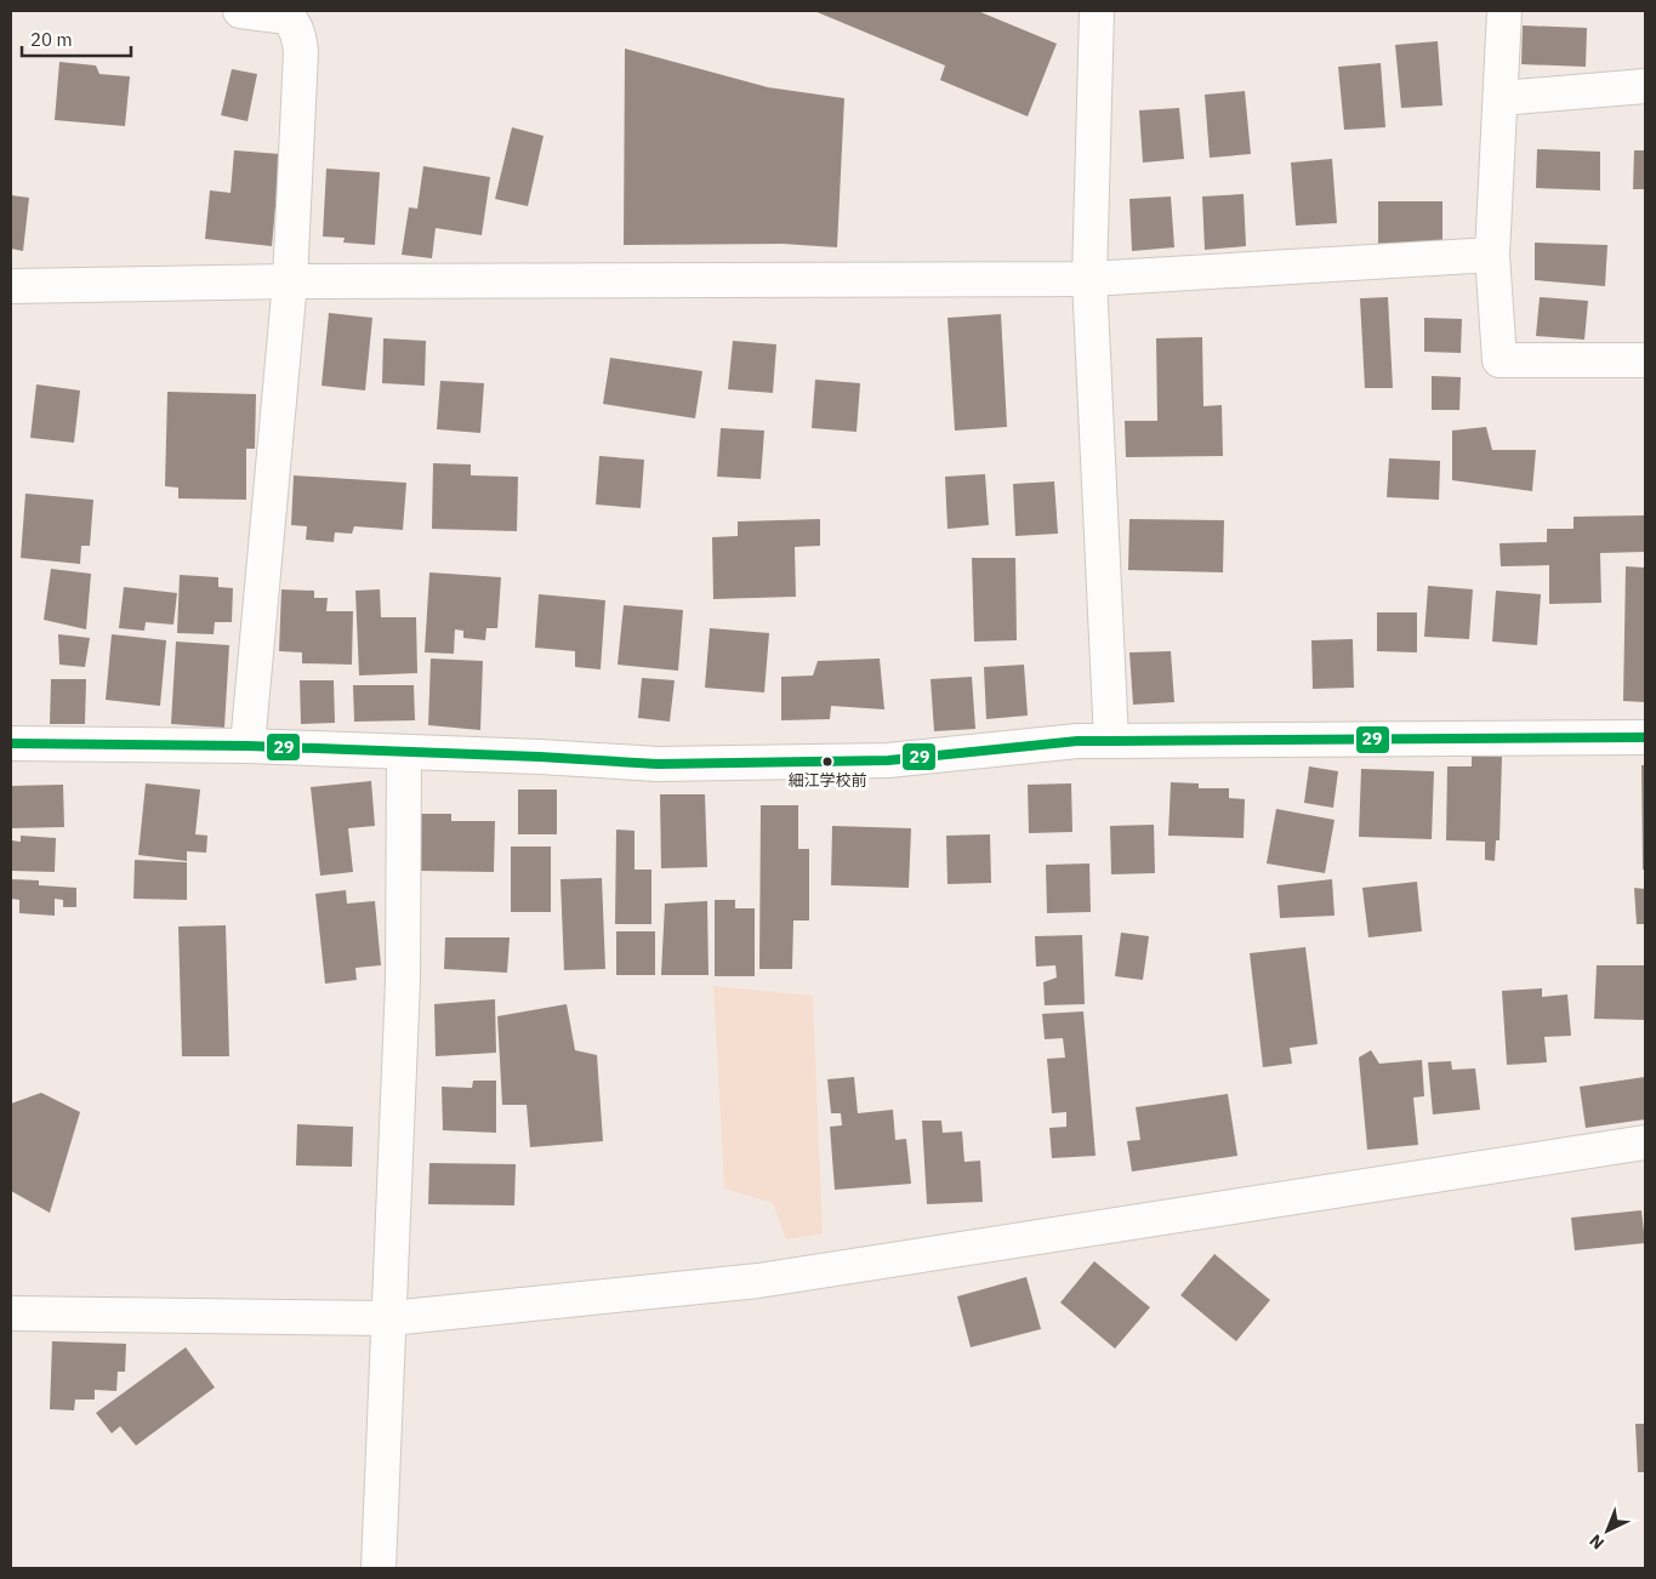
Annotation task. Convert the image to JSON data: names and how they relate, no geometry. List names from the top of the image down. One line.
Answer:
{"places":["細江学校前"],"lines":["transit line 29"],"scale_bar":"20 m","north":"bottom left"}
